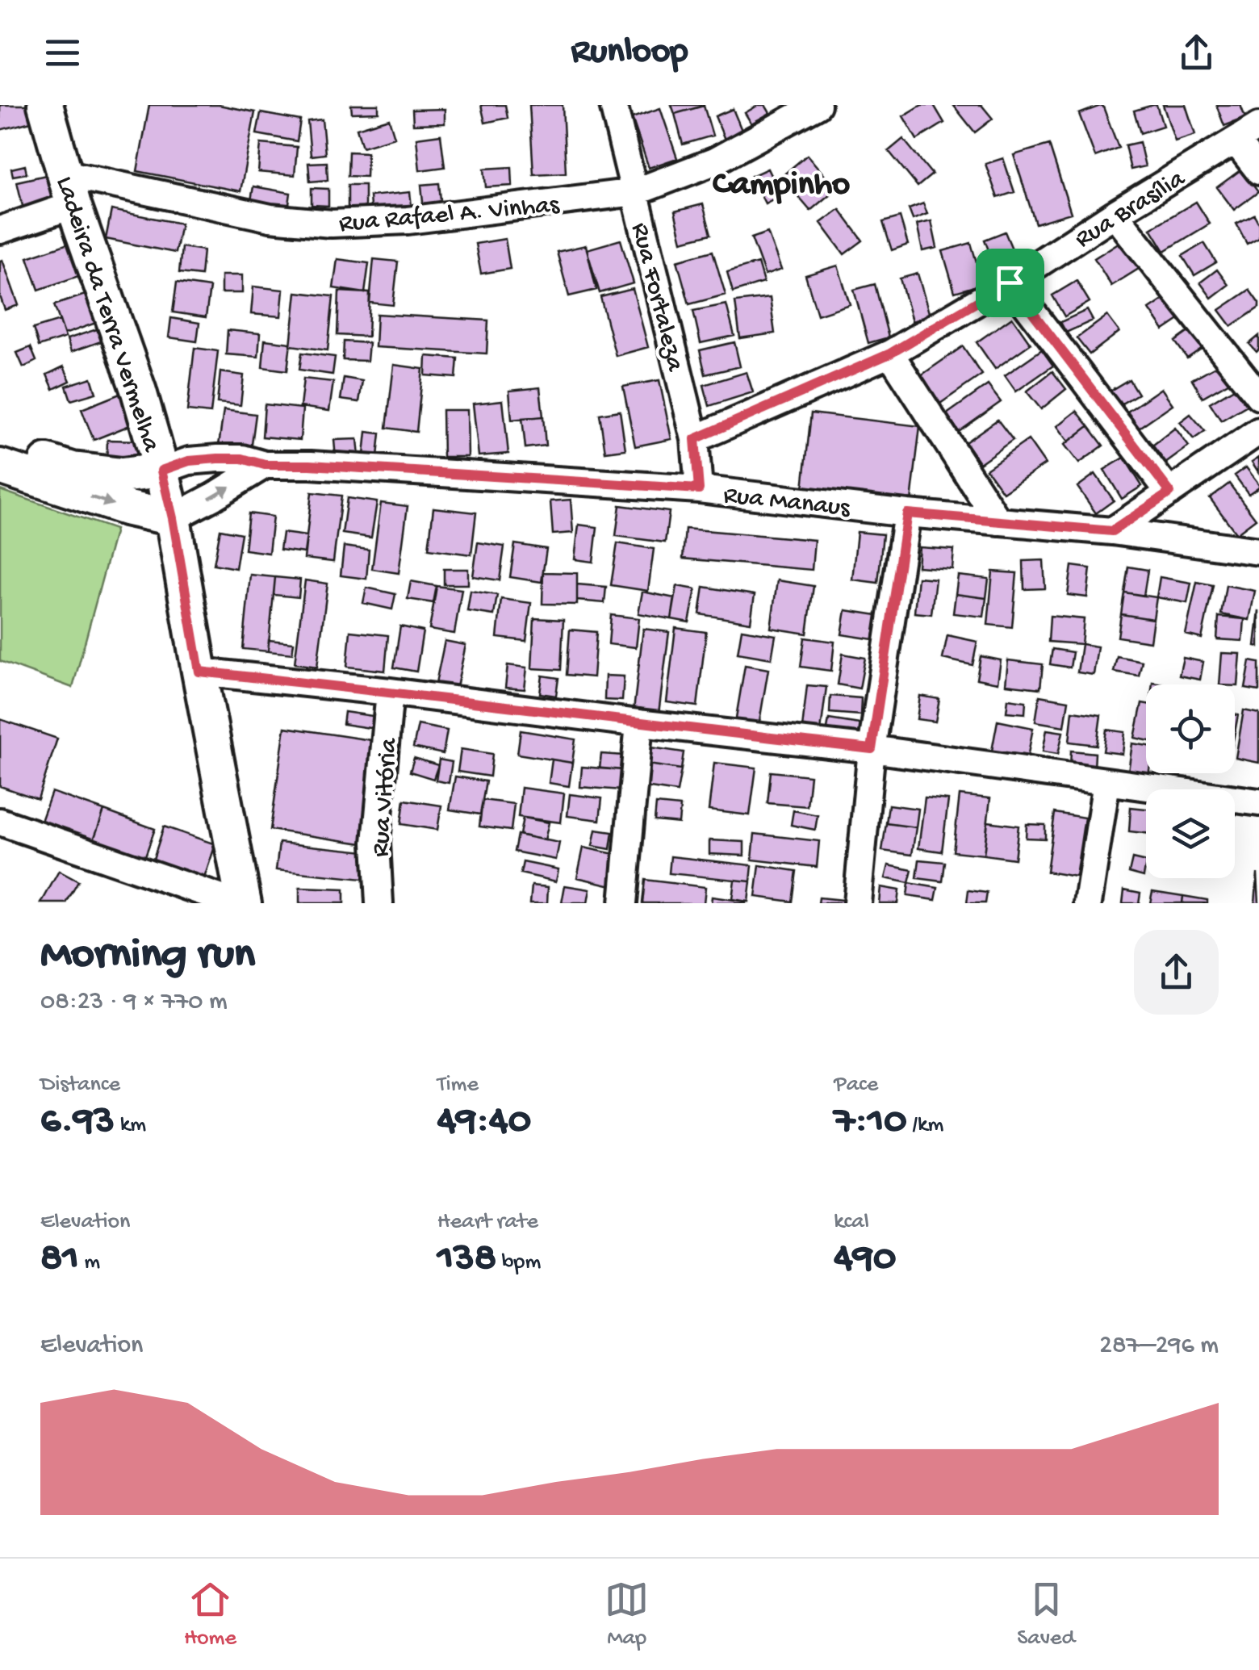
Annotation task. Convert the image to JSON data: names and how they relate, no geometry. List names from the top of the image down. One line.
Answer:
{"streets":{"main road":["Ladeira da Terra Vermelha"],"street":["Rua Brasília","Rua Rafael A. Vinhas","Rua Fortaleza","Rua Manaus","Rua Vitória"]},"crossings":[["Rua Brasília","Rua Fortaleza"],["Rua Rafael A. Vinhas","Rua Fortaleza"],["Rua Rafael A. Vinhas","Ladeira da Terra Vermelha"],["Rua Fortaleza","Rua Manaus"],["Ladeira da Terra Vermelha","Rua Manaus"]],"districts":["Campinho"],"page":{"header":"Runloop","heading":["Morning run","08:23 · 9 × 770 m"],"stats":[["Distance","6.93 km"],["Time","49:40"],["Pace","7:10 /km"],["Elevation","81 m"],["Heart rate","138 bpm"],["kcal","490"]],"chart":["Elevation","287–296 m"],"tabs":["Home","Map","Saved"]}}
